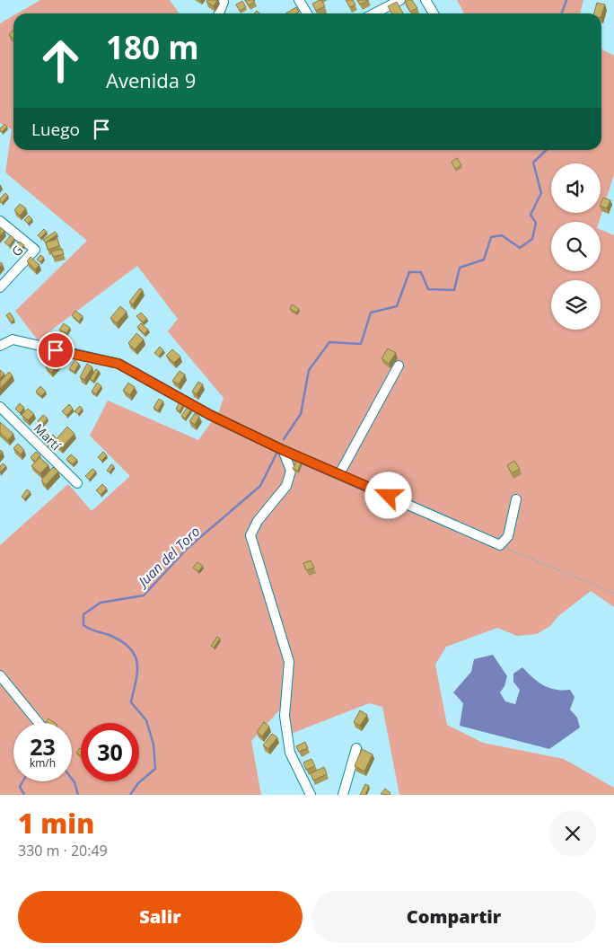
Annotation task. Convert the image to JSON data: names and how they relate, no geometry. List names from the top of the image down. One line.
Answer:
{"streets":{"street":["G","Martí"]},"water":["Juan del Toro"],"page":{"turn":["180 m","Avenida 9"],"then":"Luego","speed":"23 km/h","limit":"30","heading":["1 min","330 m · 20:49"],"buttons":["Salir","Compartir"]}}
